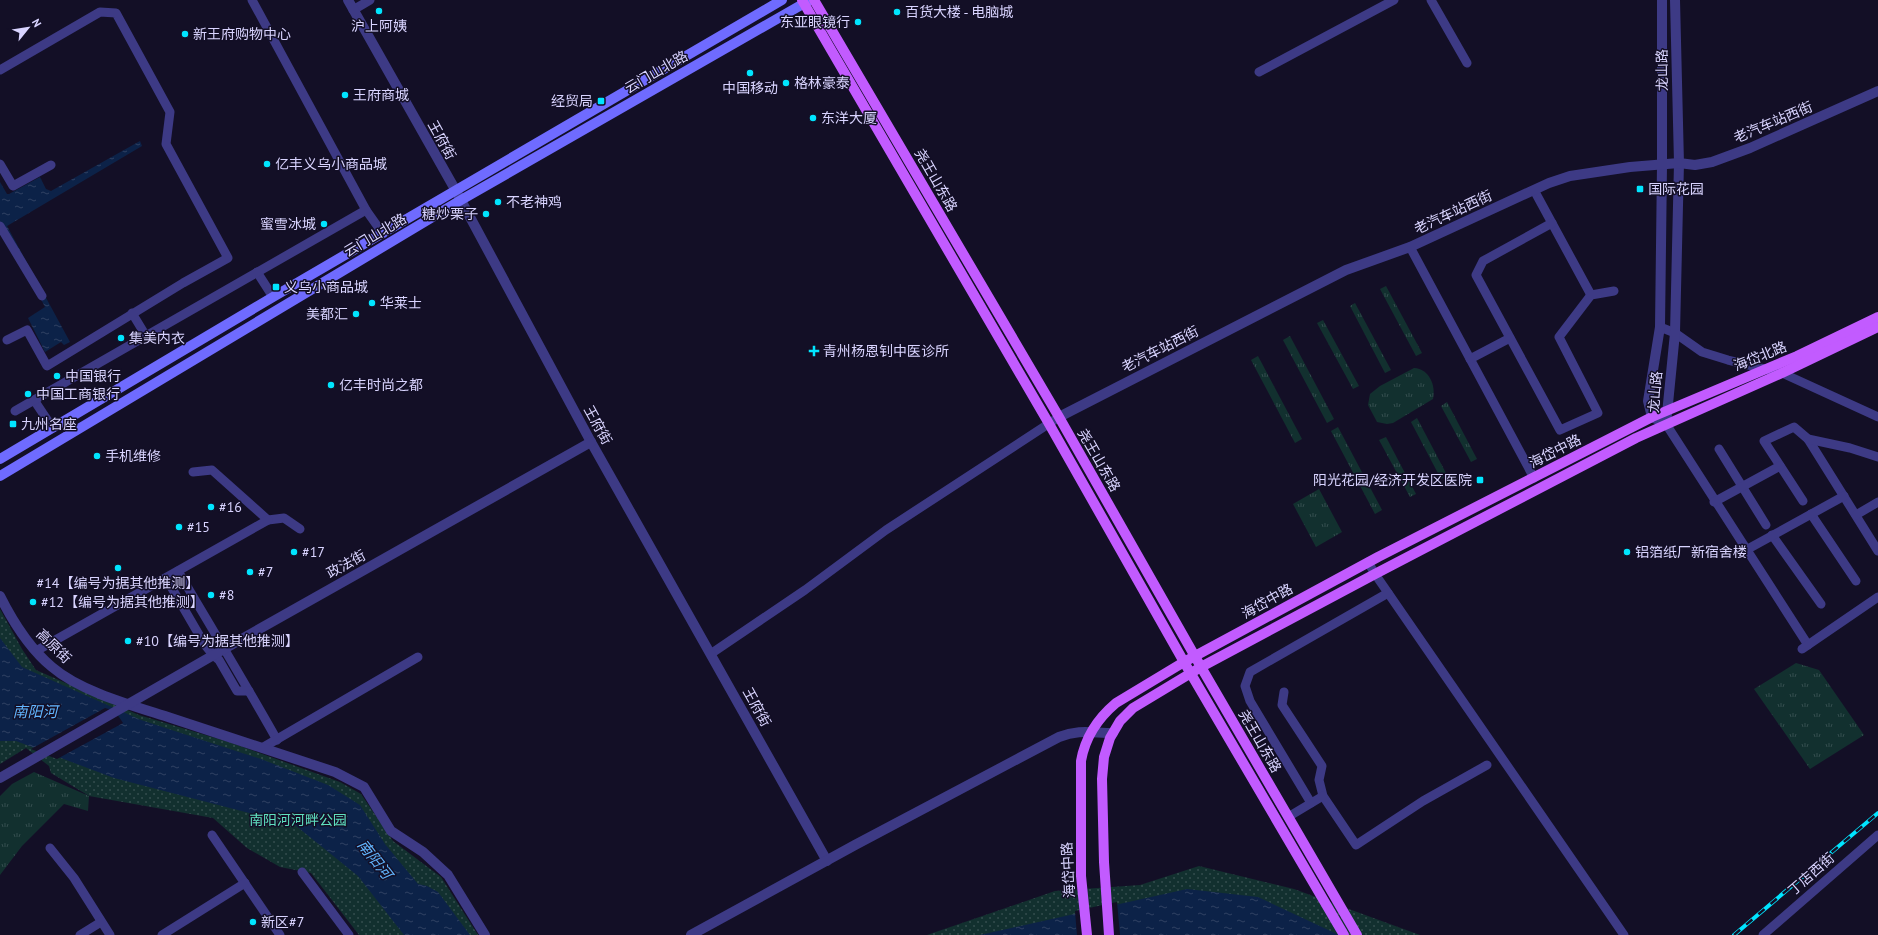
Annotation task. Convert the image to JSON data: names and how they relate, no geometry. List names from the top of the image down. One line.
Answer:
{"streets":{"main road":["云门山北路","尧王山东路","海岱北路","海岱中路"],"street":["龙山路","老汽车站西街","王府街","政法街","高原街","丁店西街"]},"crossings":[["龙山路","老汽车站西街"],["龙山路","海岱北路"],["龙山路","海岱中路"],["云门山北路","王府街"],["云门山北路","尧王山东路"],["老汽车站西街","尧王山东路"],["王府街","政法街"],["尧王山东路","海岱中路"],["海岱北路","海岱中路"],["政法街","高原街"]],"water":["南阳河"],"parks":["南阳河河畔公园"],"places":{"other":["沪上阿姨","百货大楼 - 电脑城","东亚眼镜行","新王府购物中心","中国移动","格林豪泰","王府商城","东洋大厦","亿丰义乌小商品城","不老神鸡","糖炒栗子","蜜雪冰城","华莱士","美都汇","集美内衣","中国银行","亿丰时尚之都","中国工商银行","手机维修","#16","#15","#17","铝箔纸厂新宿舍楼","#14【编号为据其他推测】","#7","#8","#12【编号为据其他推测】","#10【编号为据其他推测】","新区#7"],"transit":["经贸局","国际花园","义乌小商品城","九州名座","阳光花园/经济开发区医院"],"health":["青州杨恩钊中医诊所"]},"north":"top right"}
